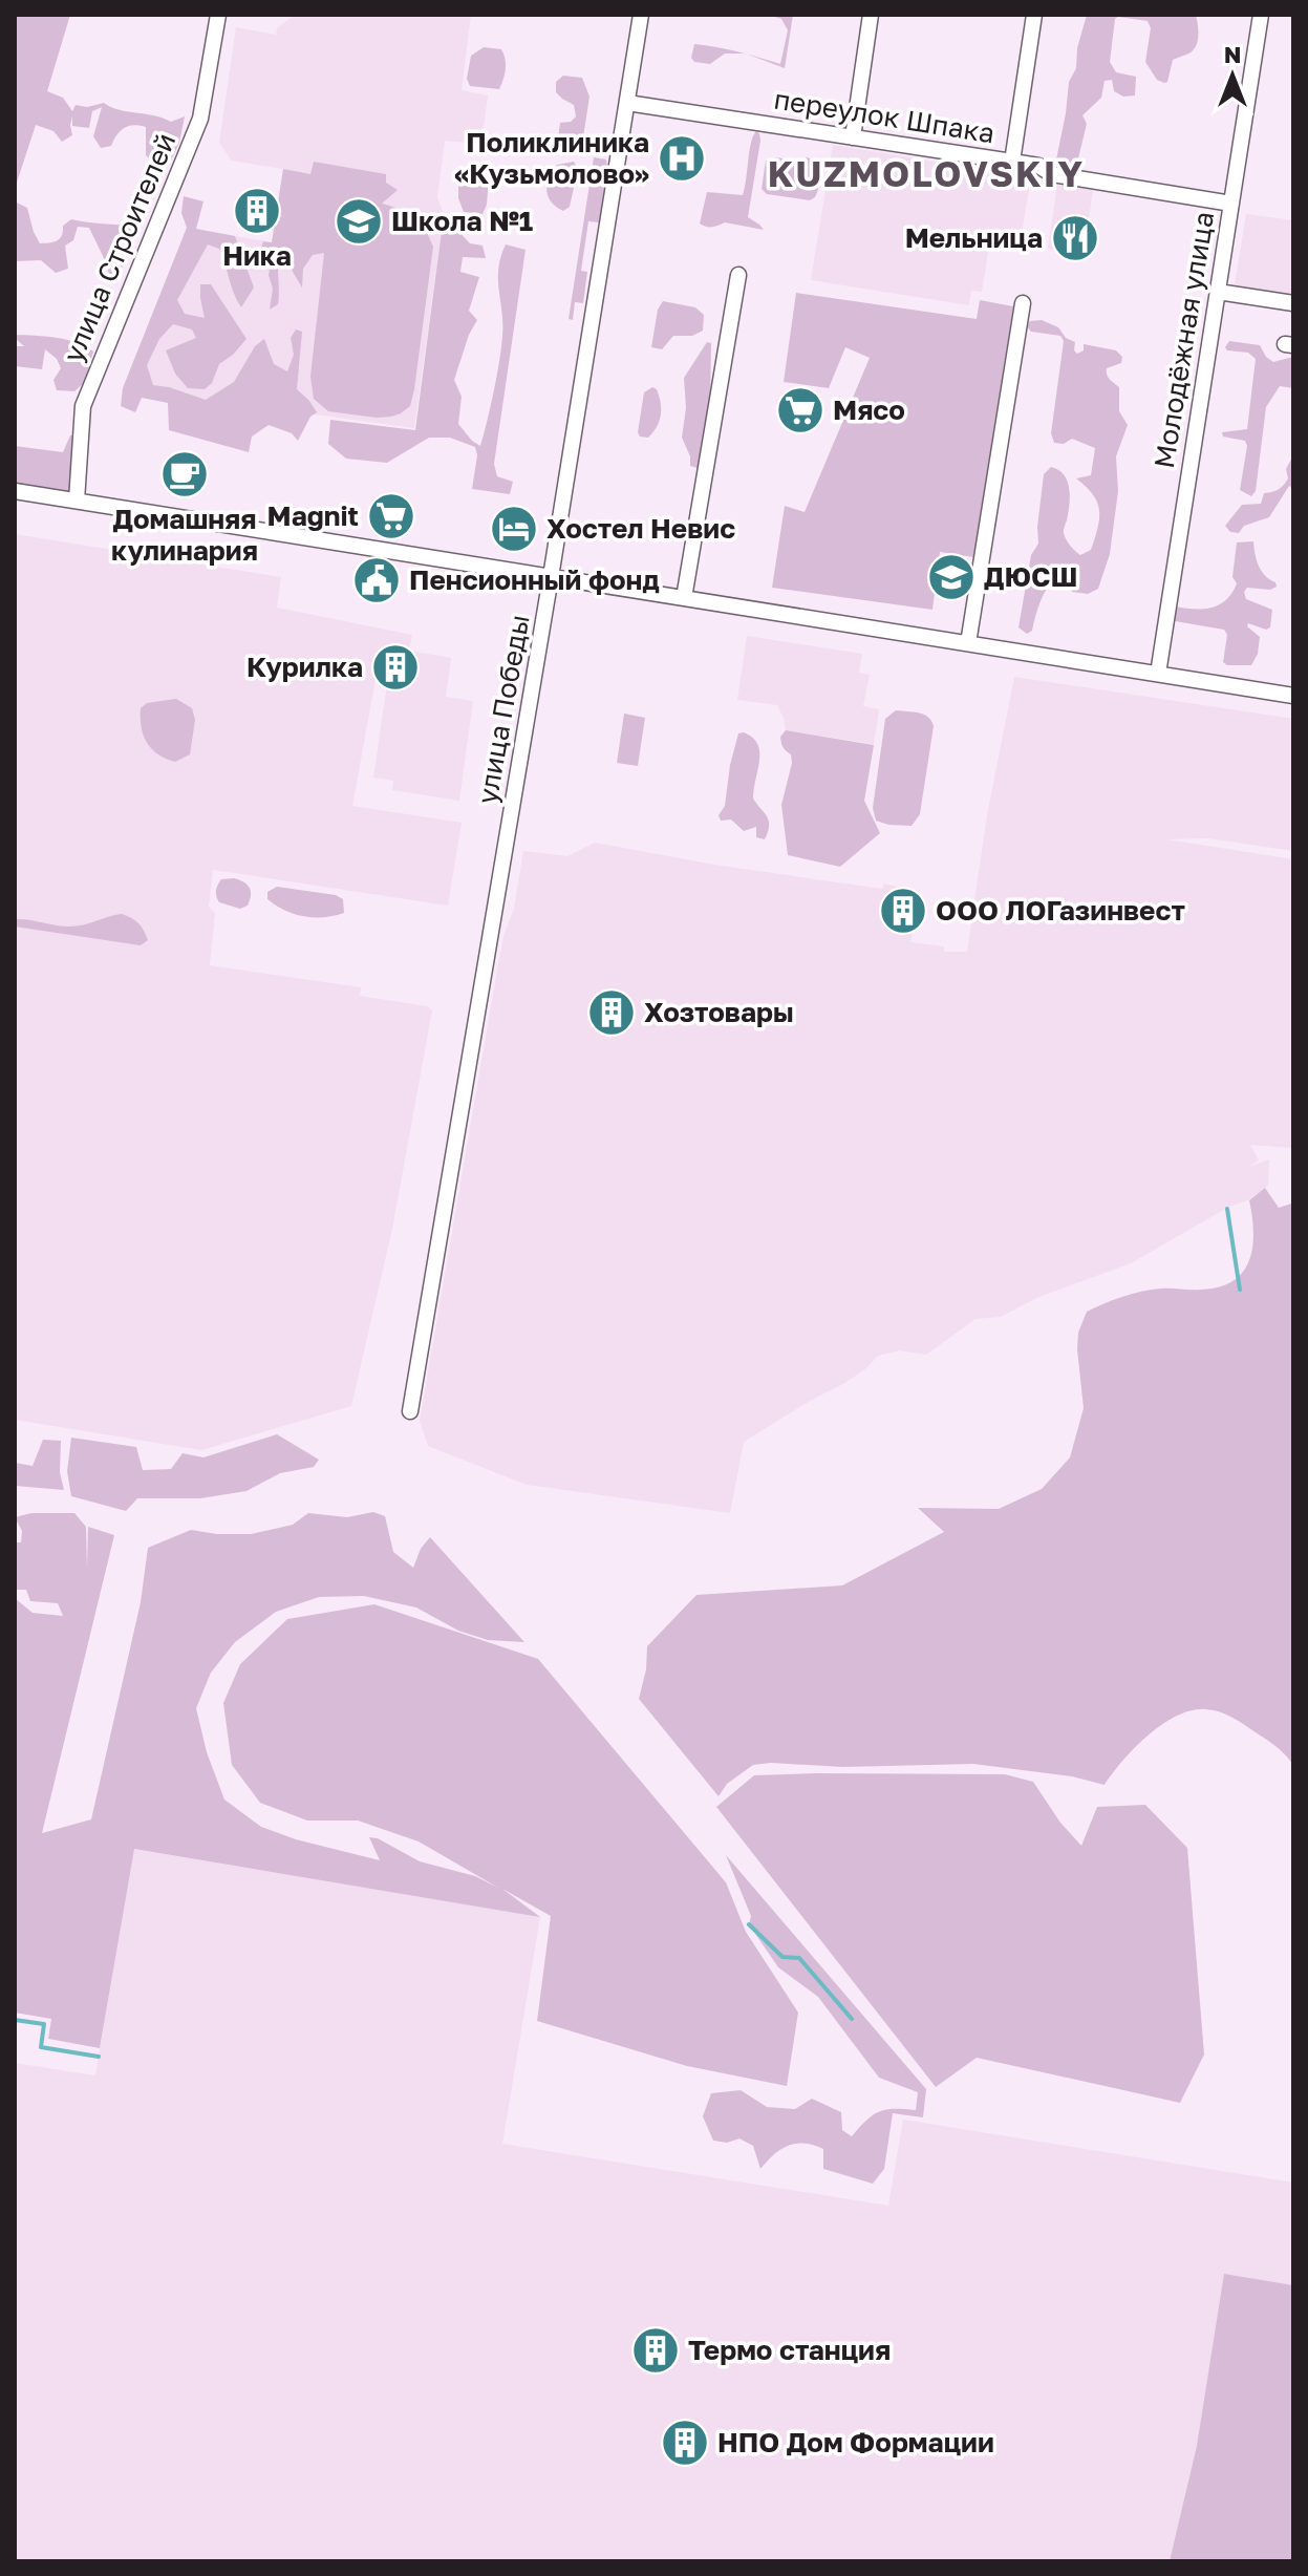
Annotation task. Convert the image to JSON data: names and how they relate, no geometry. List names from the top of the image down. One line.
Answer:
{"streets":{"street":["переулок Шпака","улица Строителей","Молодёжная улица","улица Победы"]},"crossings":[["переулок Шпака","Молодёжная улица"],["переулок Шпака","улица Победы"]],"districts":["KUZMOLOVSKIY"],"places":{"hospital":["Поликлиника «Кузьмолово»"],"building":["Ника","Курилка","ООО ЛОГазинвест","Хозтовары","Термо станция","НПО Дом Формации"],"school or university":["Школа №1","ДЮСШ"],"restaurant":["Мельница"],"supermarket":["Мясо","Magnit"],"cafe":["Домашняя кулинария"],"hotel":["Хостел Невис"],"public building":["Пенсионный фонд"]},"north":"top"}
